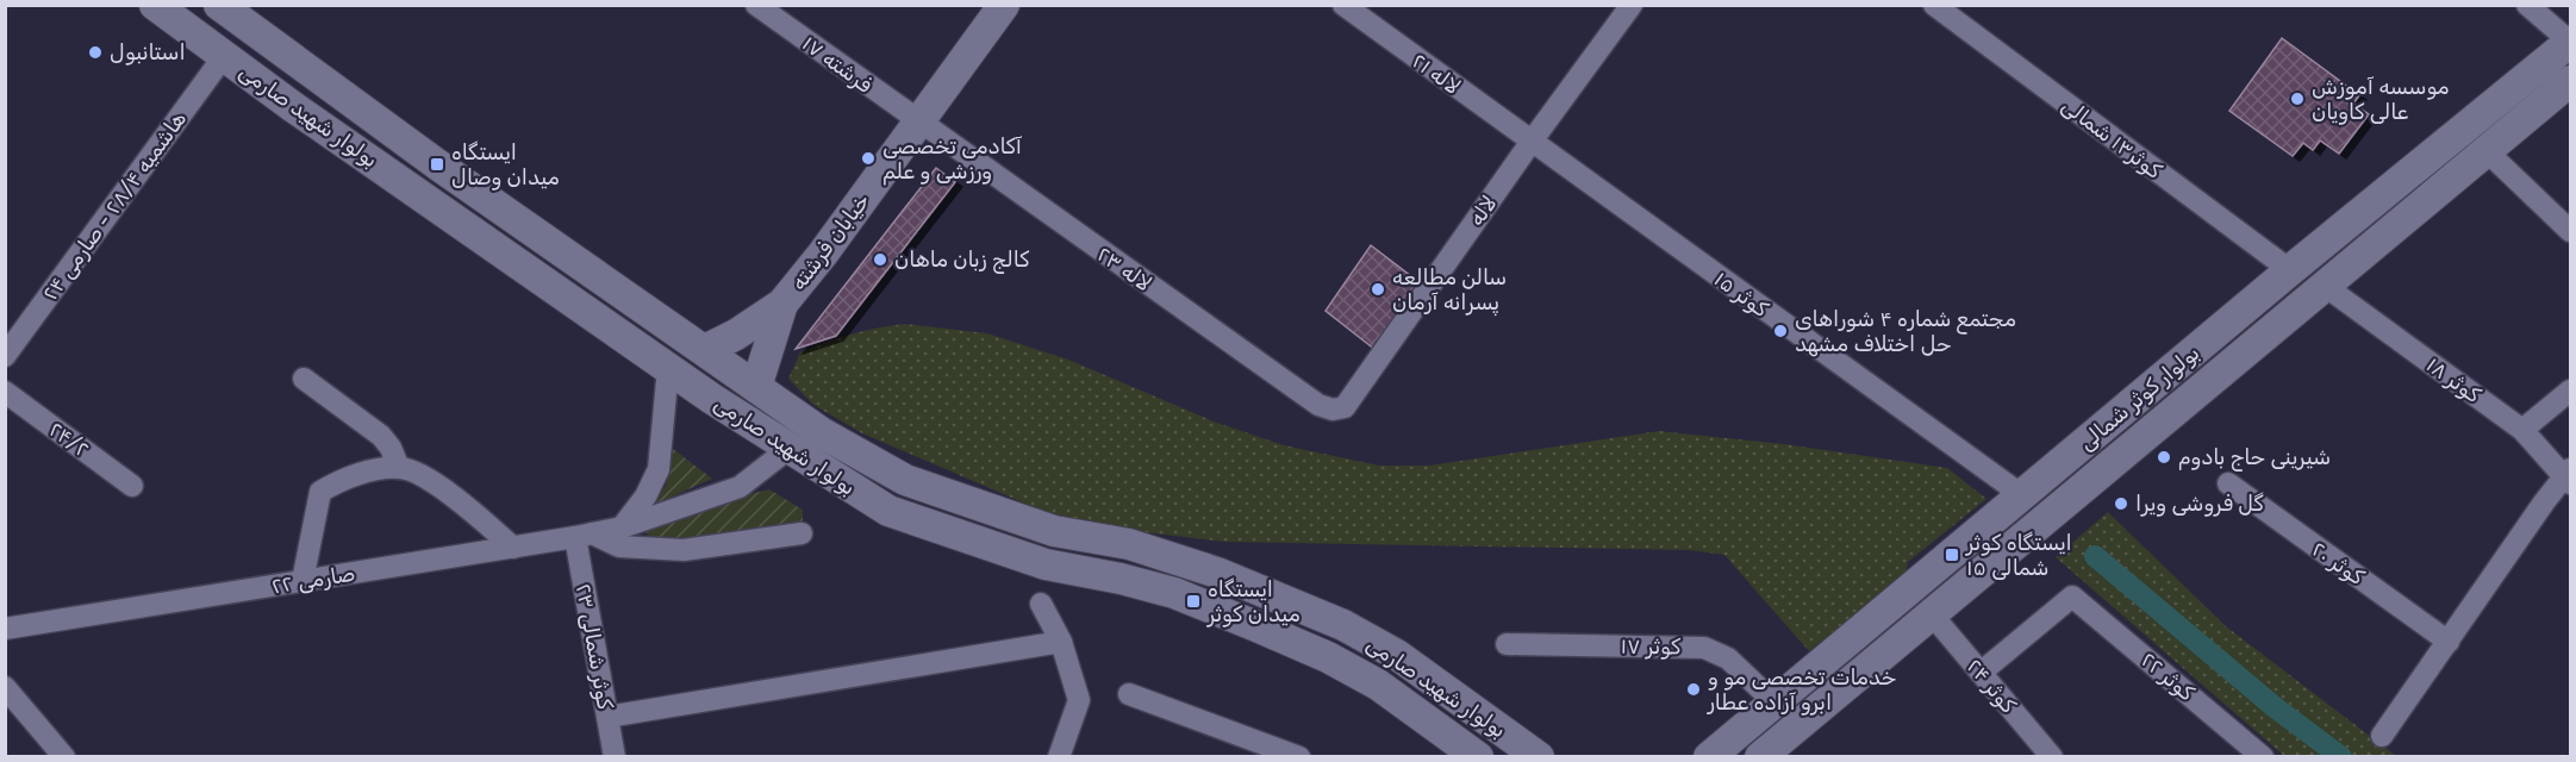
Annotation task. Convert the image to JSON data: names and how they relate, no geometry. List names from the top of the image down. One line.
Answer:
{"streets":{"main road":["بولوار شهید صارمی","خیابان فرشته","بولوار کوثر شمالی"],"street":["فرشته ۱۷","لاله ۲۱","کوثر۱۳ شمالی","هاشمیه ۲۸/۴ - صارمی ۲۴","لاله","لاله ۲۳","کوثر ۱۵","کوثر ۱۸","۲۴/۲","کوثر ۲۰","صارمی ۲۲","کوثر شمالی ۲۳","کوثر ۱۷","کوثر ۲۲","کوثر ۲۴"]},"crossings":[["فرشته ۱۷","خیابان فرشته"],["فرشته ۱۷","لاله ۲۳"],["لاله ۲۱","لاله"],["لاله ۲۱","کوثر ۱۵"],["بولوار شهید صارمی","هاشمیه ۲۸/۴ - صارمی ۲۴"],["بولوار شهید صارمی","خیابان فرشته"],["بولوار شهید صارمی","صارمی ۲۲"],["کوثر۱۳ شمالی","بولوار کوثر شمالی"],["لاله","لاله ۲۳"],["لاله","کوثر ۱۵"],["خیابان فرشته","لاله ۲۳"],["کوثر ۱۵","بولوار کوثر شمالی"],["کوثر ۱۸","بولوار کوثر شمالی"],["بولوار کوثر شمالی","کوثر ۱۷"],["بولوار کوثر شمالی","کوثر ۲۴"],["صارمی ۲۲","کوثر شمالی ۲۳"],["کوثر ۲۲","کوثر ۲۴"]],"places":{"other":["استانبول","موسسه آموزش عالی کاویان","آکادمی تخصصی ورزشی و علم","کالج زبان ماهان","سالن مطالعه پسرانه آرمان","مجتمع شماره ۴ شوراهای حل اختلاف مشهد","شیرینی حاج بادوم","گل فروشی ویرا","خدمات تخصصی مو و ابرو آزاده عطار"],"transit":["ایستگاه میدان وصال","ایستگاه کوثر شمالی ۱۵","ایستگاه میدان کوثر"]}}
